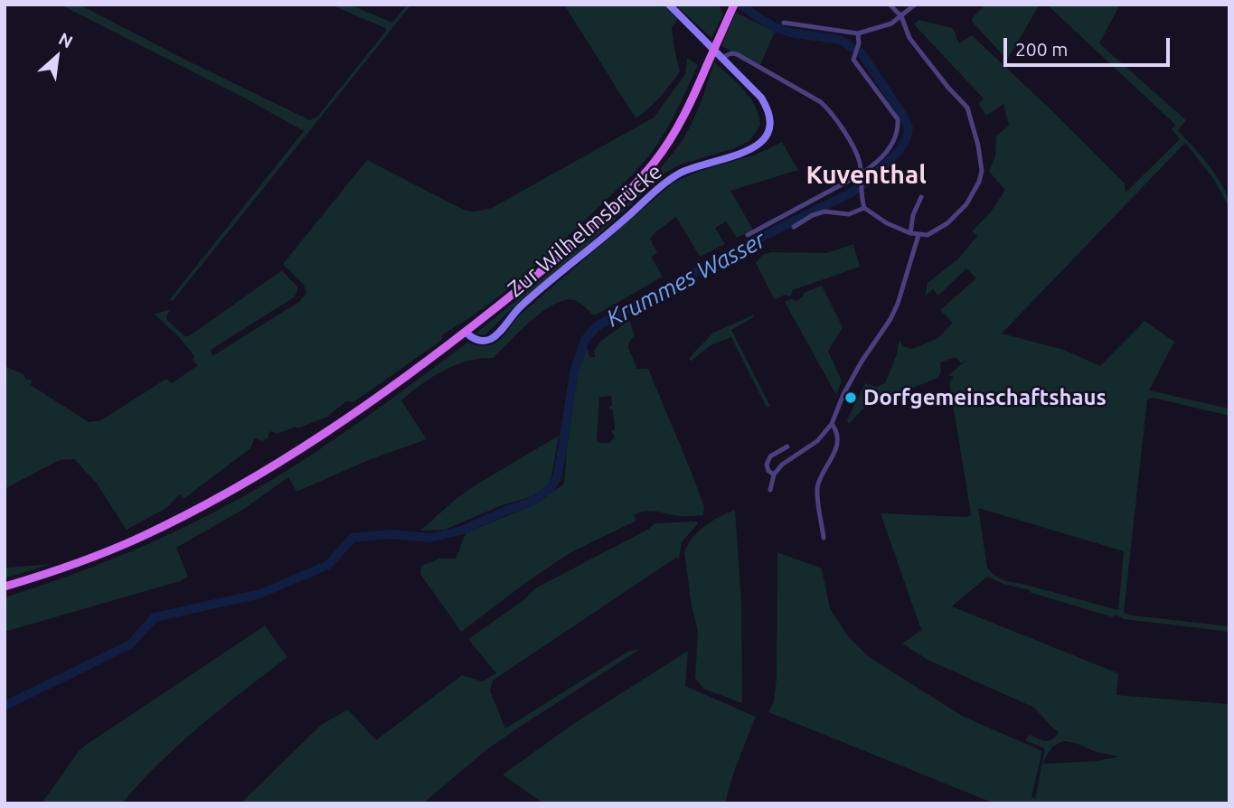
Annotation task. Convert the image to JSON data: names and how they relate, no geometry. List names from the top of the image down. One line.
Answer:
{"streets":{"street":["Zur Wilhelmsbrücke"]},"districts":["Kuventhal"],"water":["Krummes Wasser"],"places":["Dorfgemeinschaftshaus"],"scale_bar":"200 m","north":"top right"}
